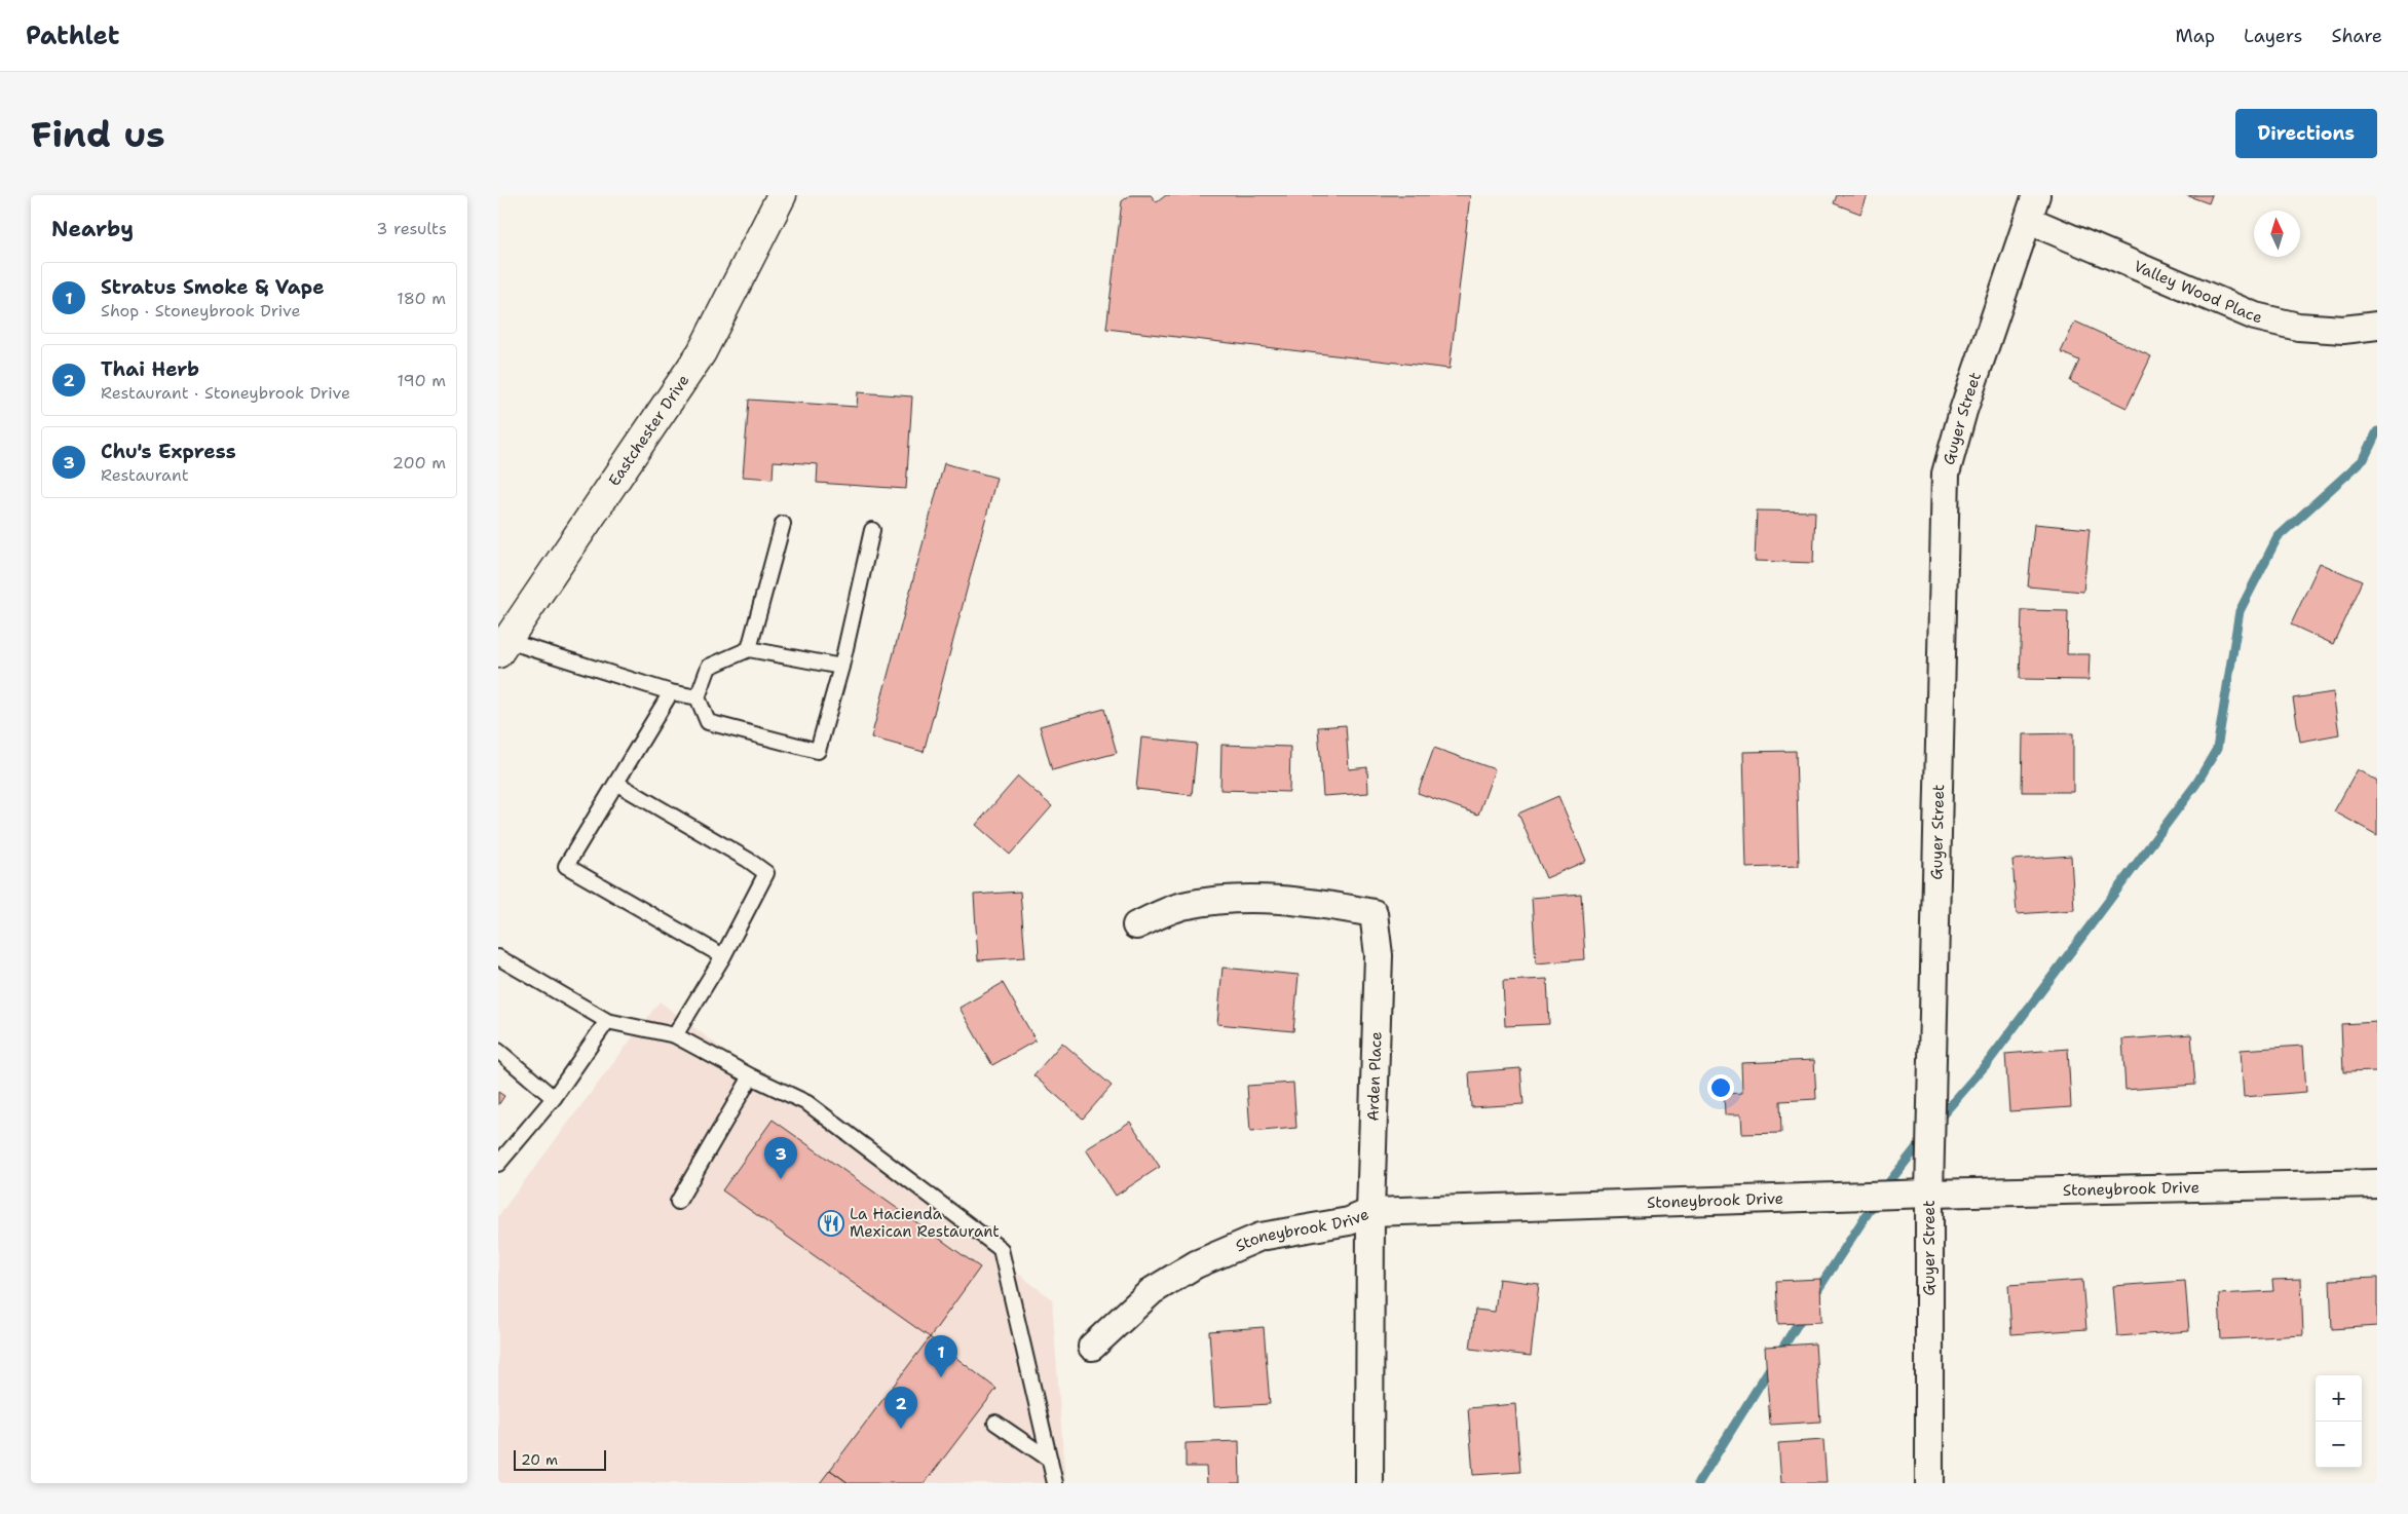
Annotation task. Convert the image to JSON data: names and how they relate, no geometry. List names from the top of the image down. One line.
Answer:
{"streets":{"main road":["Eastchester Drive"],"street":["Valley Wood Place","Guyer Street","Arden Place","Stoneybrook Drive"]},"crossings":[["Valley Wood Place","Guyer Street"],["Guyer Street","Stoneybrook Drive"],["Arden Place","Stoneybrook Drive"]],"places":{"restaurant":["La Hacienda Mexican Restaurant"]},"scale_bar":"20 m","north":"top","page":{"header":"Pathlet","nav":["Map","Layers","Share"],"buttons":"Directions","title":"Find us","heading":["Nearby","3 results"],"list":[{"mark":"1","name":"Stratus Smoke & Vape","note":"Shop · Stoneybrook Drive","value":"180 m"},{"mark":"2","name":"Thai Herb","note":"Restaurant · Stoneybrook Drive","value":"190 m"},{"mark":"3","name":"Chu's Express","note":"Restaurant","value":"200 m"}],"pins":["3","1","2"],"map_buttons":["+","−"],"scale":"20 m"}}
